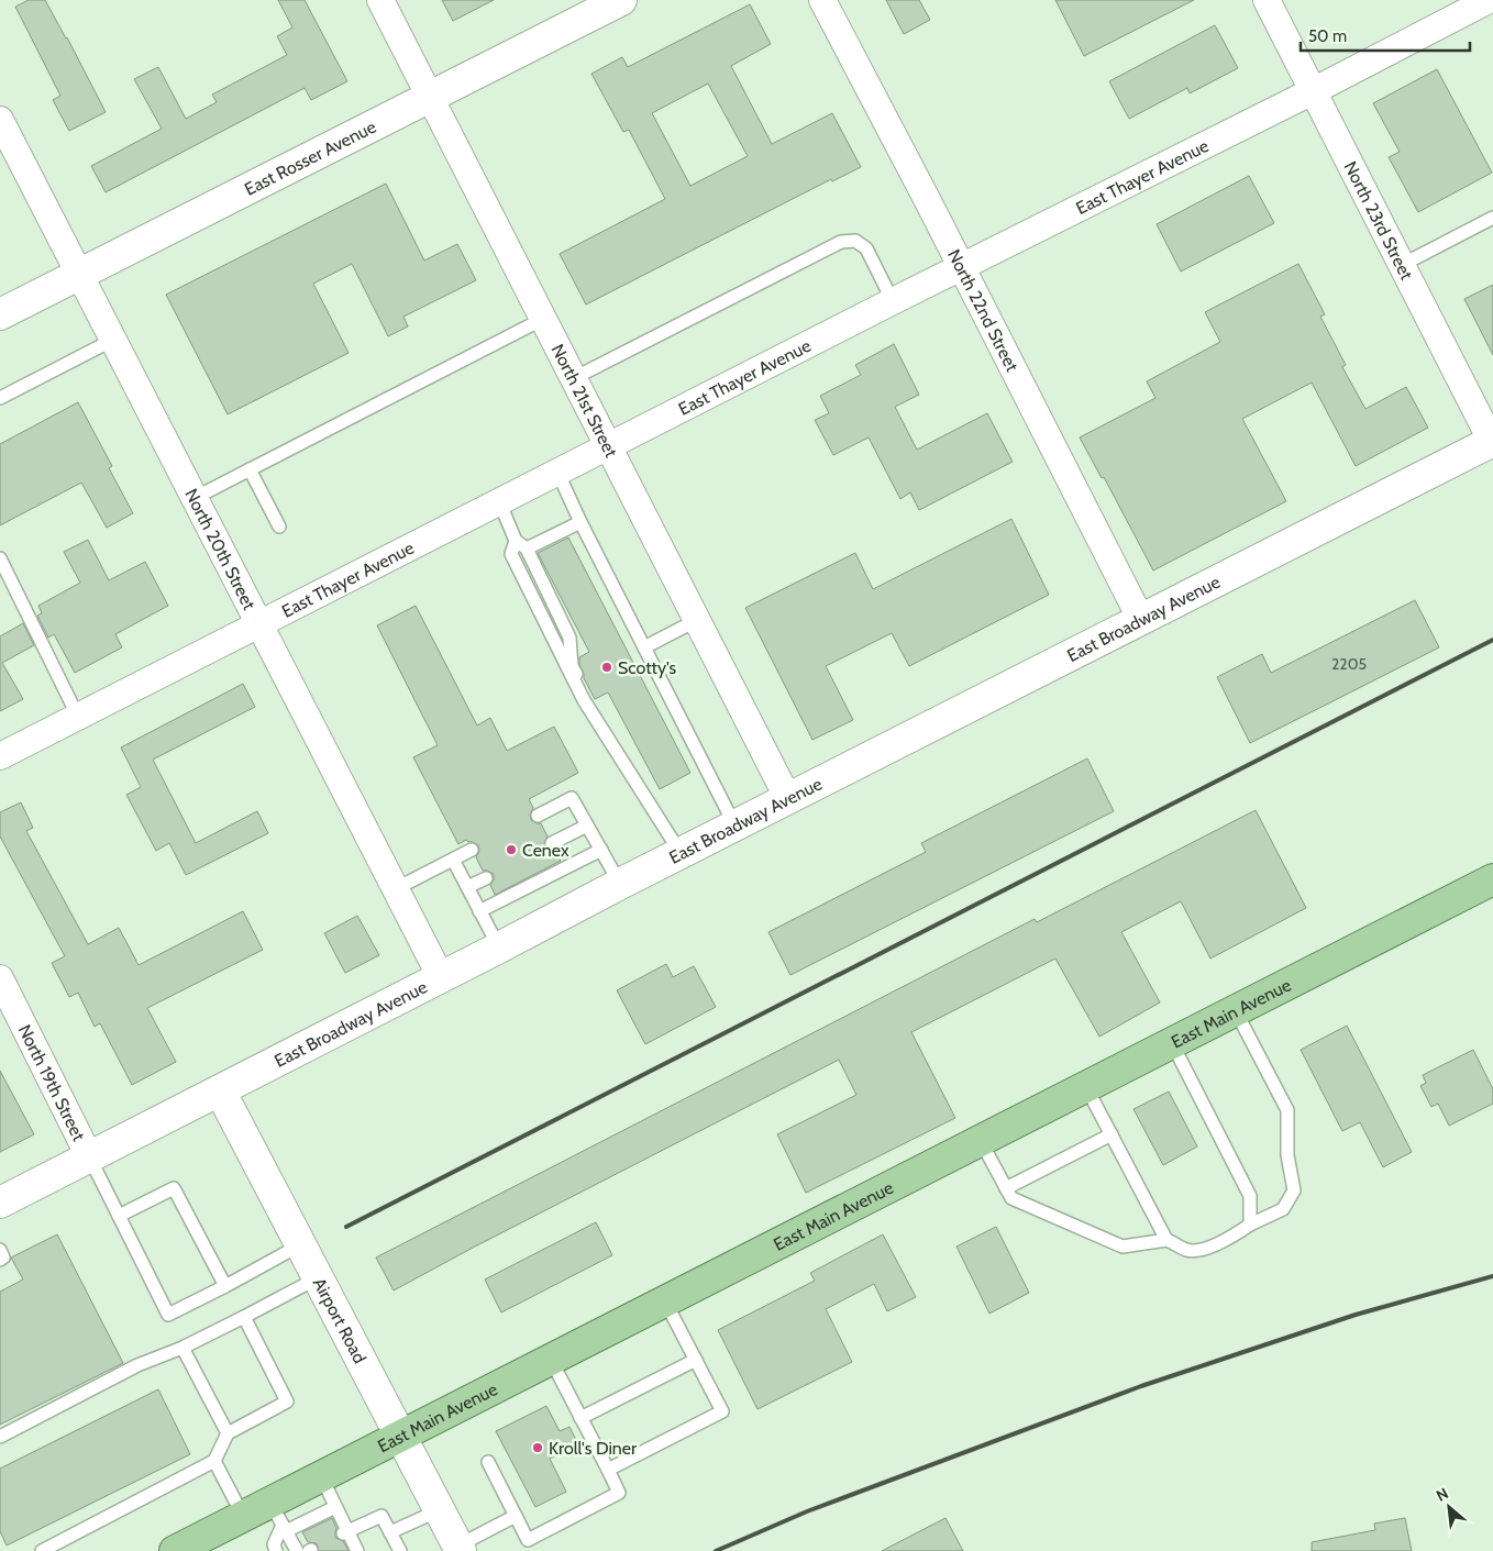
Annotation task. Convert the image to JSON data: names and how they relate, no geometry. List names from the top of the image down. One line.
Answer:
{"streets":{"main road":["East Main Avenue"],"street":["East Rosser Avenue","East Thayer Avenue","North 23rd Street","North 22nd Street","North 21st Street","North 20th Street","East Broadway Avenue","North 19th Street","Airport Road"]},"crossings":[["East Rosser Avenue","North 21st Street"],["East Rosser Avenue","North 20th Street"],["East Thayer Avenue","North 23rd Street"],["East Thayer Avenue","North 22nd Street"],["East Thayer Avenue","North 21st Street"],["East Thayer Avenue","North 20th Street"],["North 23rd Street","East Broadway Avenue"],["North 22nd Street","East Broadway Avenue"],["North 21st Street","East Broadway Avenue"],["North 20th Street","East Broadway Avenue"],["East Broadway Avenue","North 19th Street"],["East Broadway Avenue","Airport Road"],["East Main Avenue","Airport Road"]],"places":["Scotty's","Cenex","Kroll's Diner"],"house_numbers":["2205"],"scale_bar":"50 m","north":"top left"}
